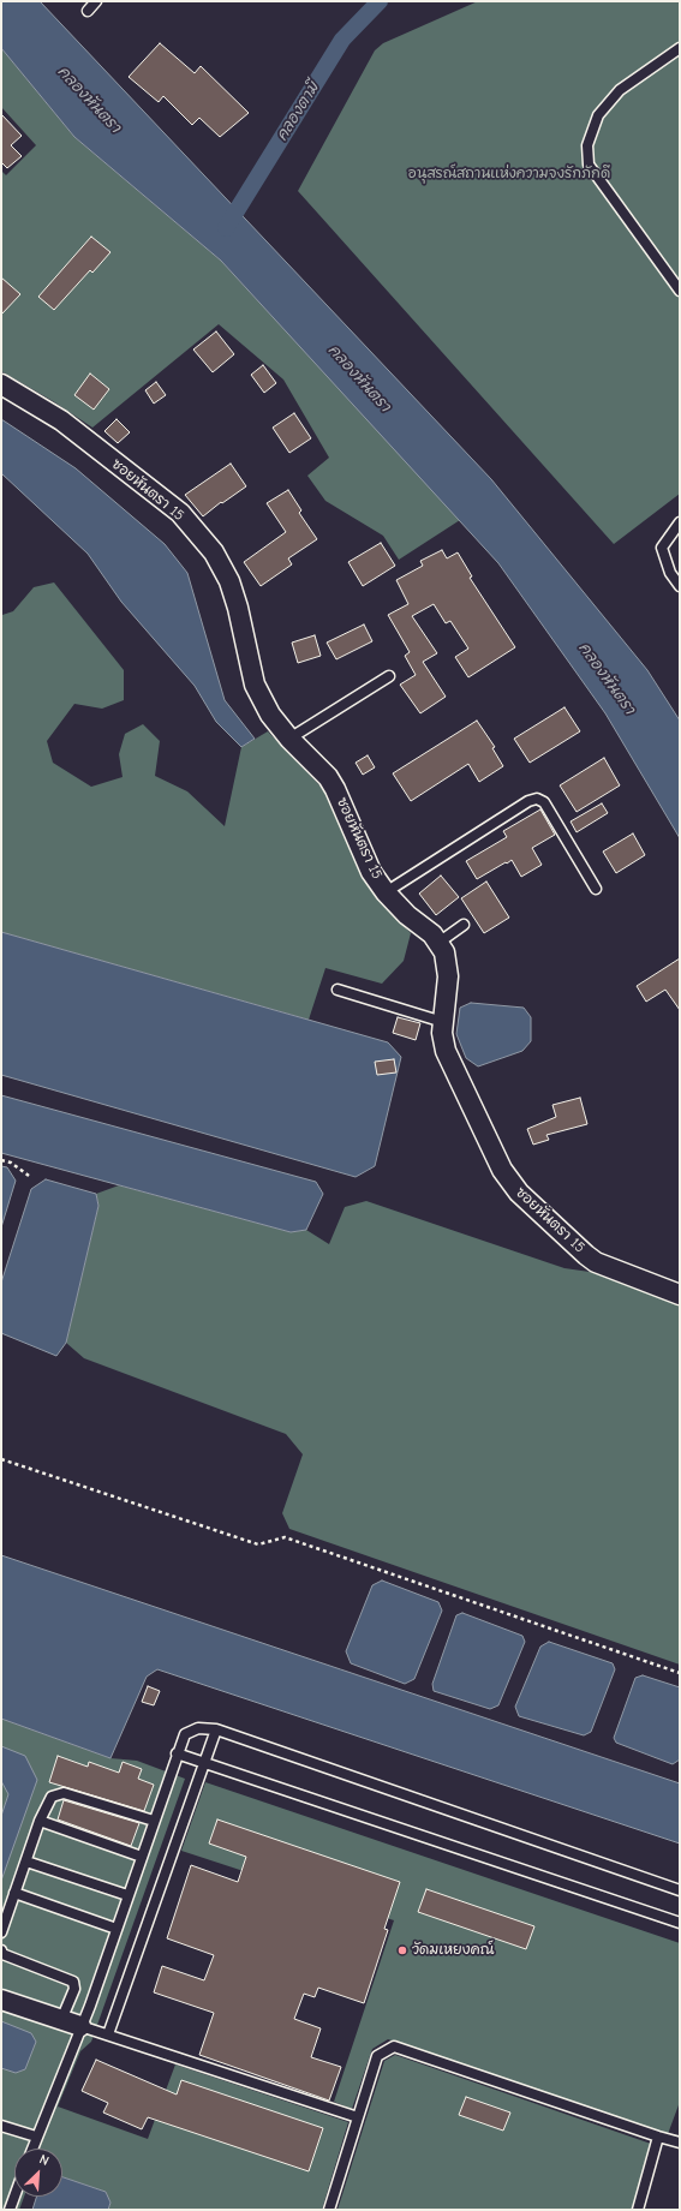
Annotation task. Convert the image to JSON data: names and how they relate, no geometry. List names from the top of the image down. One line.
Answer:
{"streets":{"street":["ซอยหันตรา 15"]},"water":["คลองหันตรา","คลองตามี"],"parks":["อนุสรณ์สถานแห่งความจงรักภักดี"],"places":["วัดมเหยงคณ์"],"north":"top right"}
